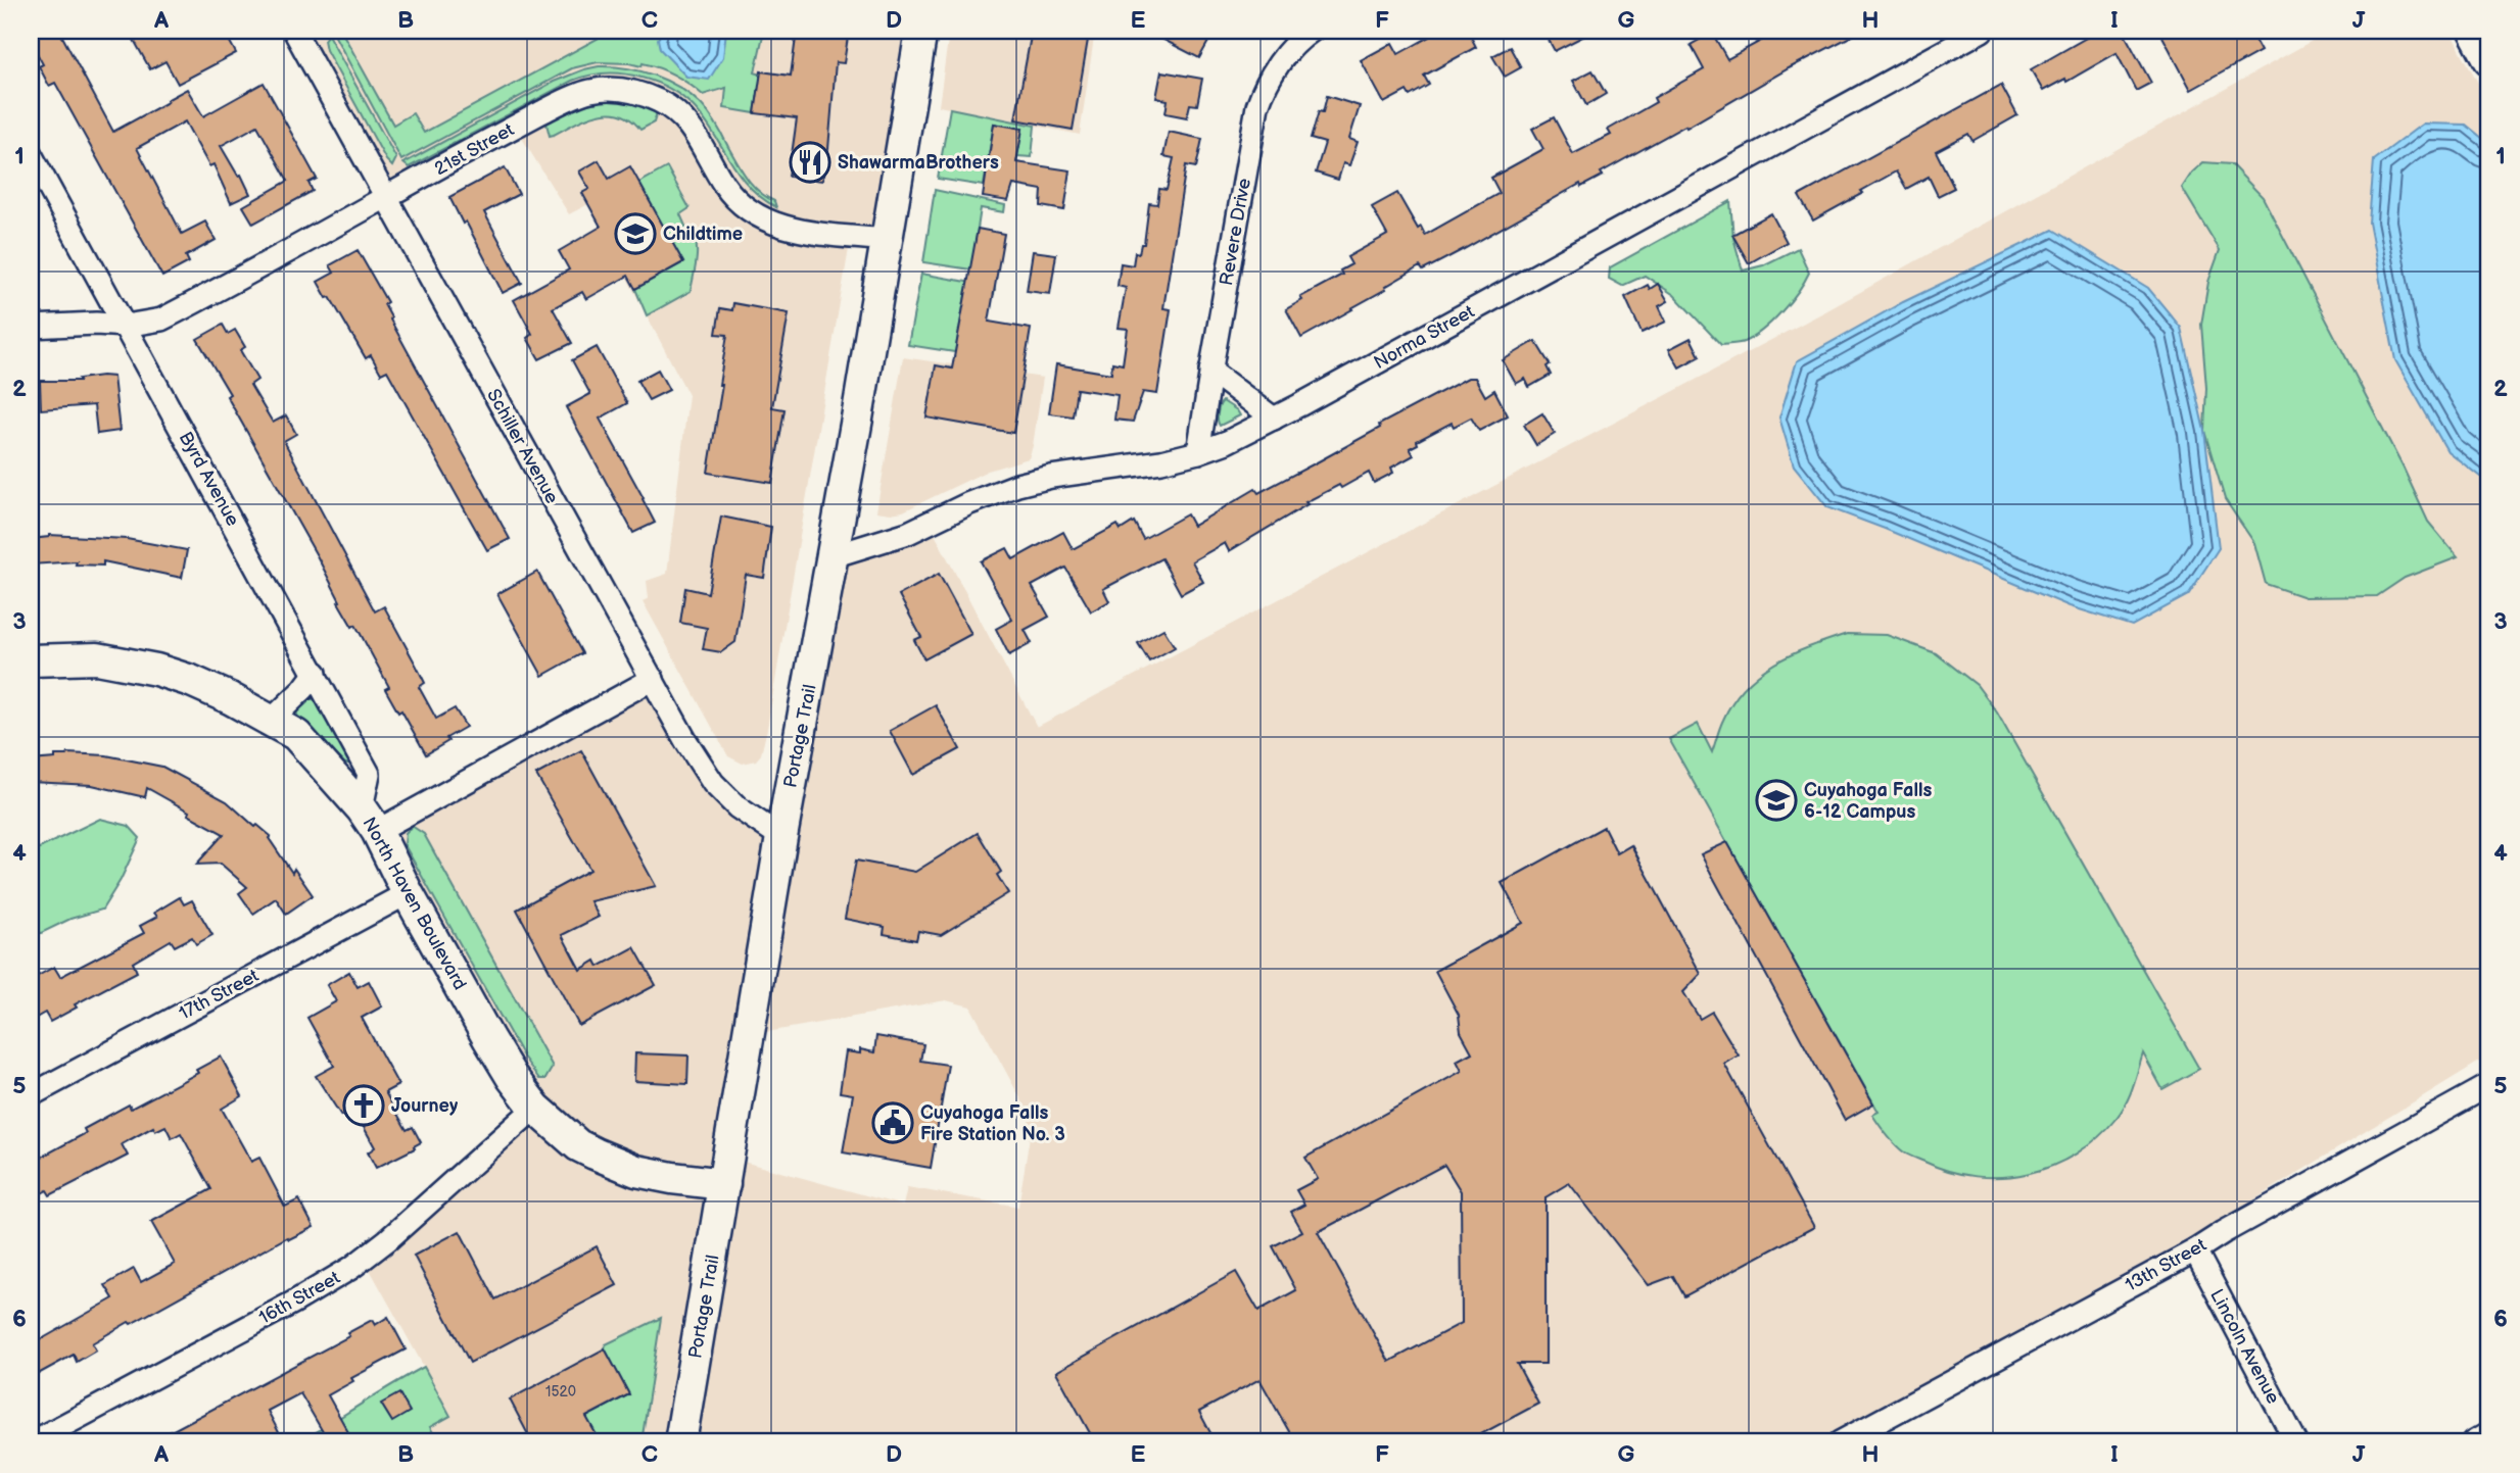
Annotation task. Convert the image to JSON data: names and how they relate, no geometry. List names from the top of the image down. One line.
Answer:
{"streets":{"main road":["Portage Trail","North Haven Boulevard"],"street":["21st Street","Revere Drive","Norma Street","Schiller Avenue","Byrd Avenue","17th Street","13th Street","16th Street","Lincoln Avenue"]},"crossings":[["21st Street","Schiller Avenue"],["21st Street","Byrd Avenue"],["21st Street","Portage Trail"],["Revere Drive","Norma Street"],["Norma Street","Portage Trail"],["Schiller Avenue","Portage Trail"],["Byrd Avenue","North Haven Boulevard"],["Portage Trail","North Haven Boulevard"],["North Haven Boulevard","17th Street"],["North Haven Boulevard","16th Street"],["13th Street","Lincoln Avenue"]],"places":{"restaurant":["ShawarmaBrothers"],"school or university":["Childtime","Cuyahoga Falls 6-12 Campus"],"church":["Journey"],"public building":["Cuyahoga Falls Fire Station No. 3"]},"house_numbers":["1520"],"grid":{"columns":["A","B","C","D","E","F","G","H","I","J"],"rows":["1","2","3","4","5","6"]}}
